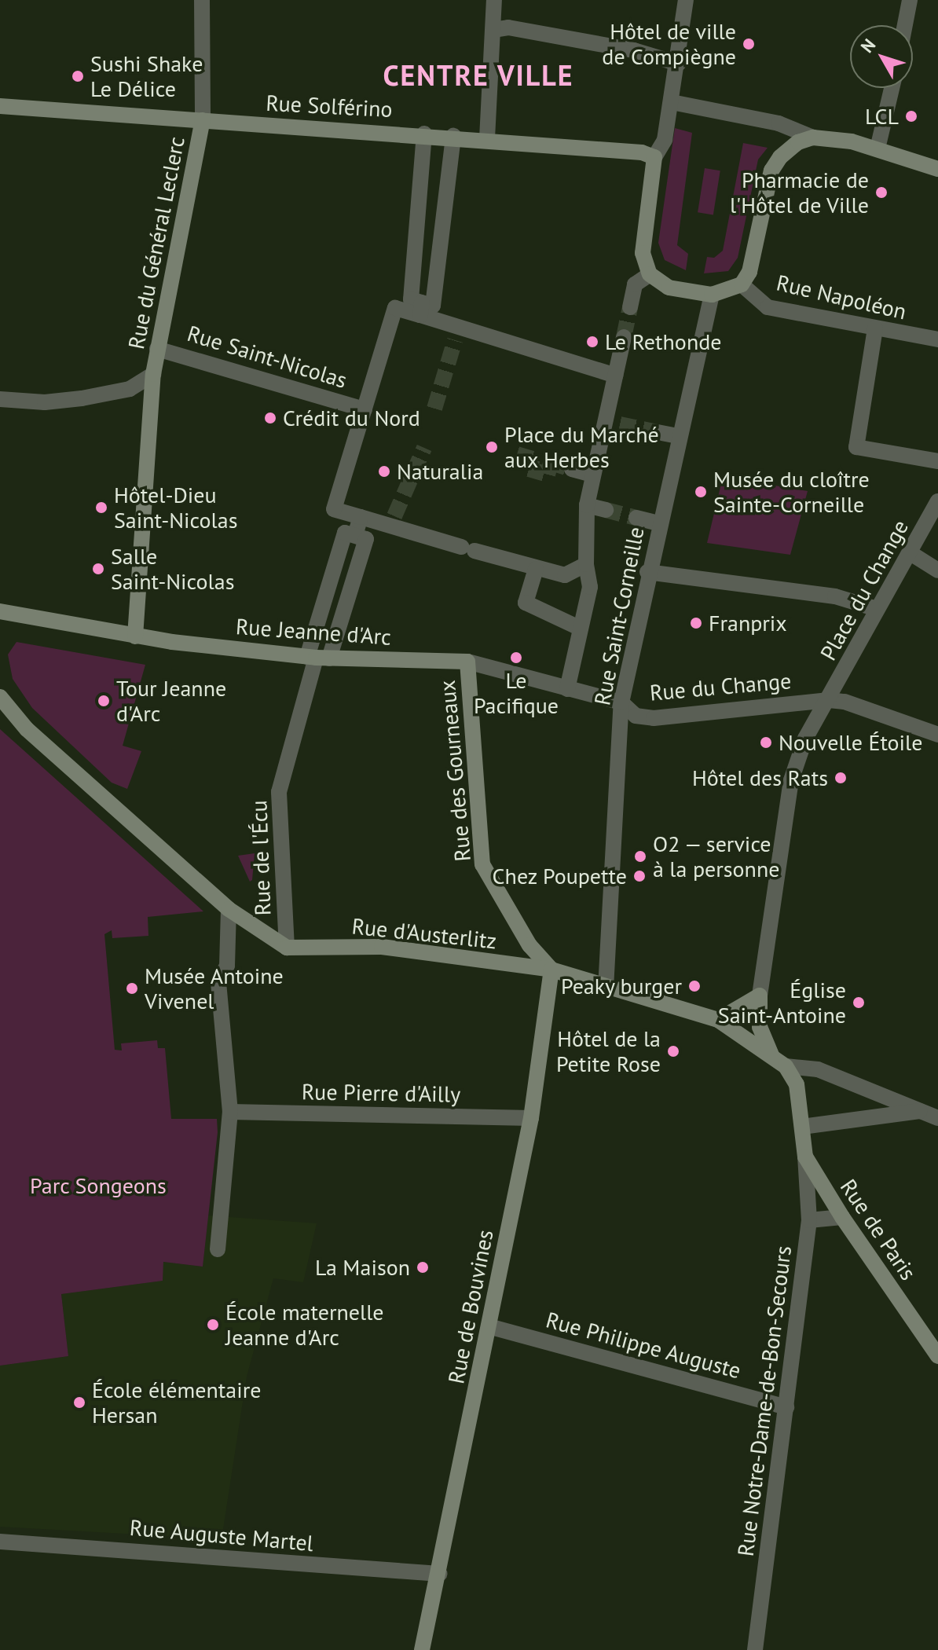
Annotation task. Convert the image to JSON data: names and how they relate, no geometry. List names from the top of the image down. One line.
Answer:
{"streets":{"street":["Rue Solférino","Rue du Général Leclerc","Rue Napoléon","Rue Saint-Nicolas","Place du Change","Rue Saint-Corneille","Rue Jeanne d'Arc","Rue du Change","Rue des Gourneaux","Rue de l'Écu","Rue d'Austerlitz","Rue Pierre d'Ailly","Rue de Paris","Rue de Bouvines","Rue Philippe Auguste","Rue Notre-Dame-de-Bon-Secours","Rue Auguste Martel"]},"crossings":[["Rue Solférino","Rue du Général Leclerc"],["Rue du Général Leclerc","Rue Saint-Nicolas"],["Rue du Général Leclerc","Rue Jeanne d'Arc"],["Place du Change","Rue du Change"],["Rue Saint-Corneille","Rue Jeanne d'Arc"],["Rue Saint-Corneille","Rue du Change"],["Rue Saint-Corneille","Rue d'Austerlitz"],["Rue Jeanne d'Arc","Rue du Change"],["Rue Jeanne d'Arc","Rue des Gourneaux"],["Rue Jeanne d'Arc","Rue de l'Écu"],["Rue des Gourneaux","Rue d'Austerlitz"],["Rue des Gourneaux","Rue de Bouvines"],["Rue de l'Écu","Rue d'Austerlitz"],["Rue d'Austerlitz","Rue de Bouvines"],["Rue Pierre d'Ailly","Rue de Bouvines"],["Rue de Paris","Rue Notre-Dame-de-Bon-Secours"],["Rue de Bouvines","Rue Philippe Auguste"],["Rue de Bouvines","Rue Auguste Martel"],["Rue Philippe Auguste","Rue Notre-Dame-de-Bon-Secours"]],"districts":["CENTRE VILLE"],"parks":["Parc Songeons"],"places":["Hôtel de ville de Compiègne","Sushi Shake Le Délice","LCL","Pharmacie de l'Hôtel de Ville","Le Rethonde","Crédit du Nord","Place du Marché aux Herbes","Naturalia","Musée du cloître Sainte-Corneille","Hôtel-Dieu Saint-Nicolas","Salle Saint-Nicolas","Franprix","Le Pacifique","Tour Jeanne d'Arc","Nouvelle Étoile","Hôtel des Rats","O2 — service à la personne","Chez Poupette","Peaky burger","Musée Antoine Vivenel","Église Saint-Antoine","Hôtel de la Petite Rose","La Maison","École maternelle Jeanne d'Arc","École élémentaire Hersan"],"north":"top left"}
